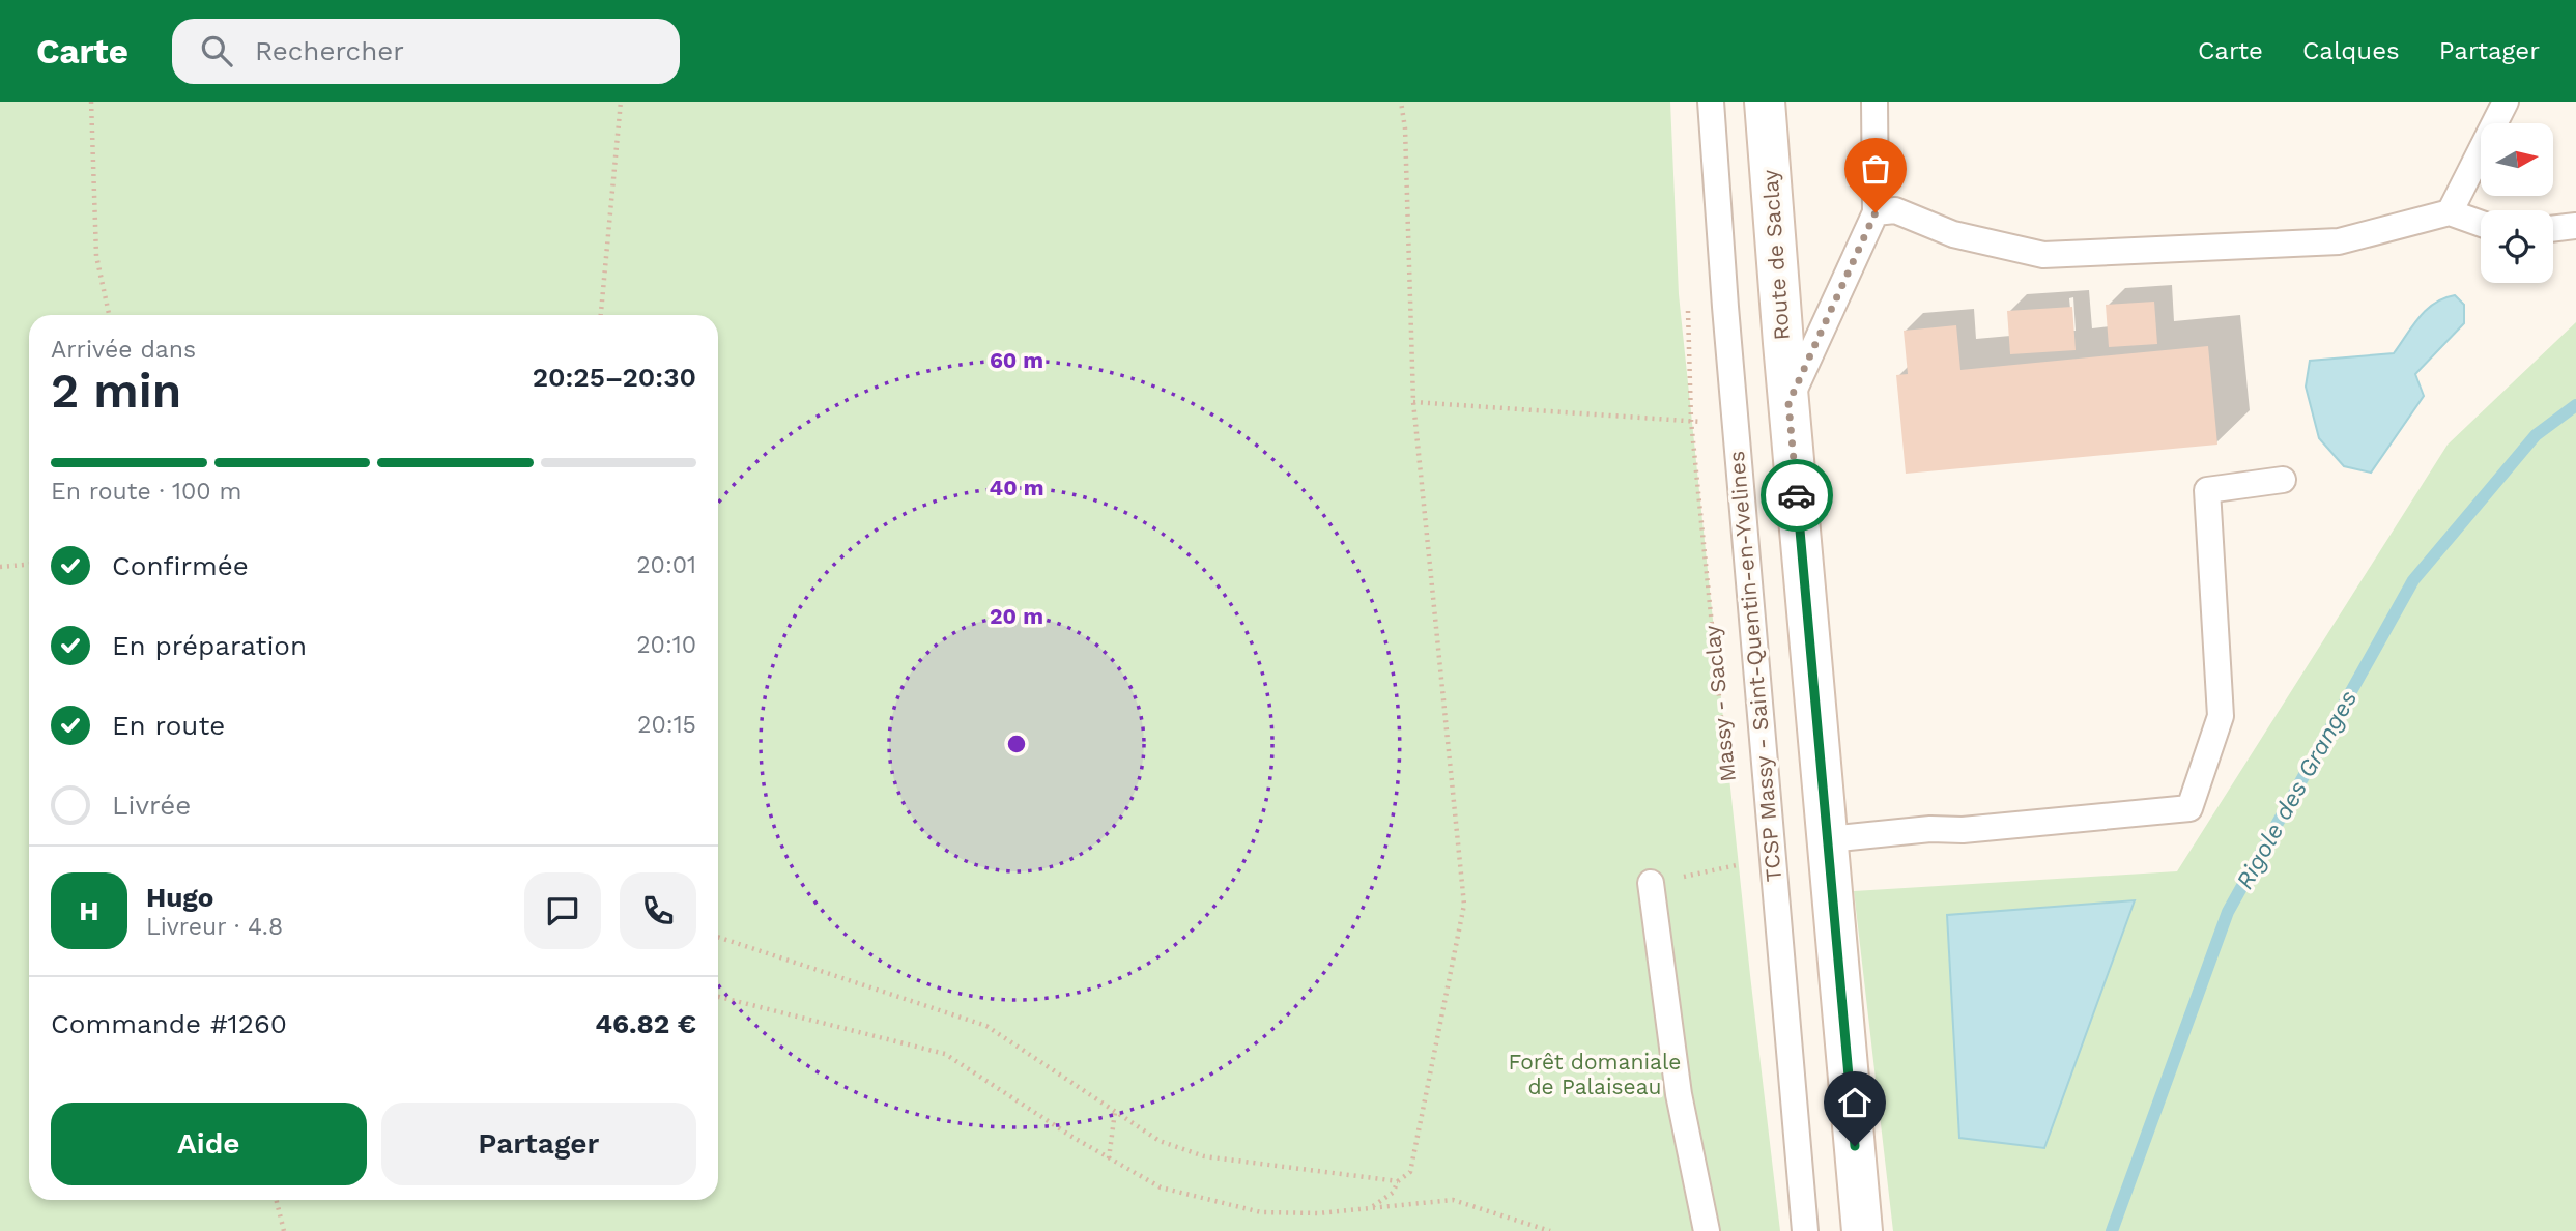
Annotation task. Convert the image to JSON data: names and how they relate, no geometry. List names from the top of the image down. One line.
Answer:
{"streets":{"main road":["Route de Saclay"],"lane":["TCSP Massy - Saint-Quentin-en-Yvelines"],"path":["Massy - Saclay"]},"water":["Rigole des Granges"],"parks":["Forêt domaniale de Palaiseau"],"north":"right","page":{"header":"Carte","search":"Rechercher","nav":["Carte","Calques","Partager"],"heading":["2 min","Arrivée dans","20:25–20:30"],"panel":["Hugo","Livreur · 4.8","Commande #1260","46.82 €"],"bar":"En route · 100 m","list":[["Confirmée","20:01"],["En préparation","20:10"],["En route","20:15"],"Livrée"],"round":"H","buttons":["Aide","Partager"]},"rings":["60 m","40 m","20 m"]}
